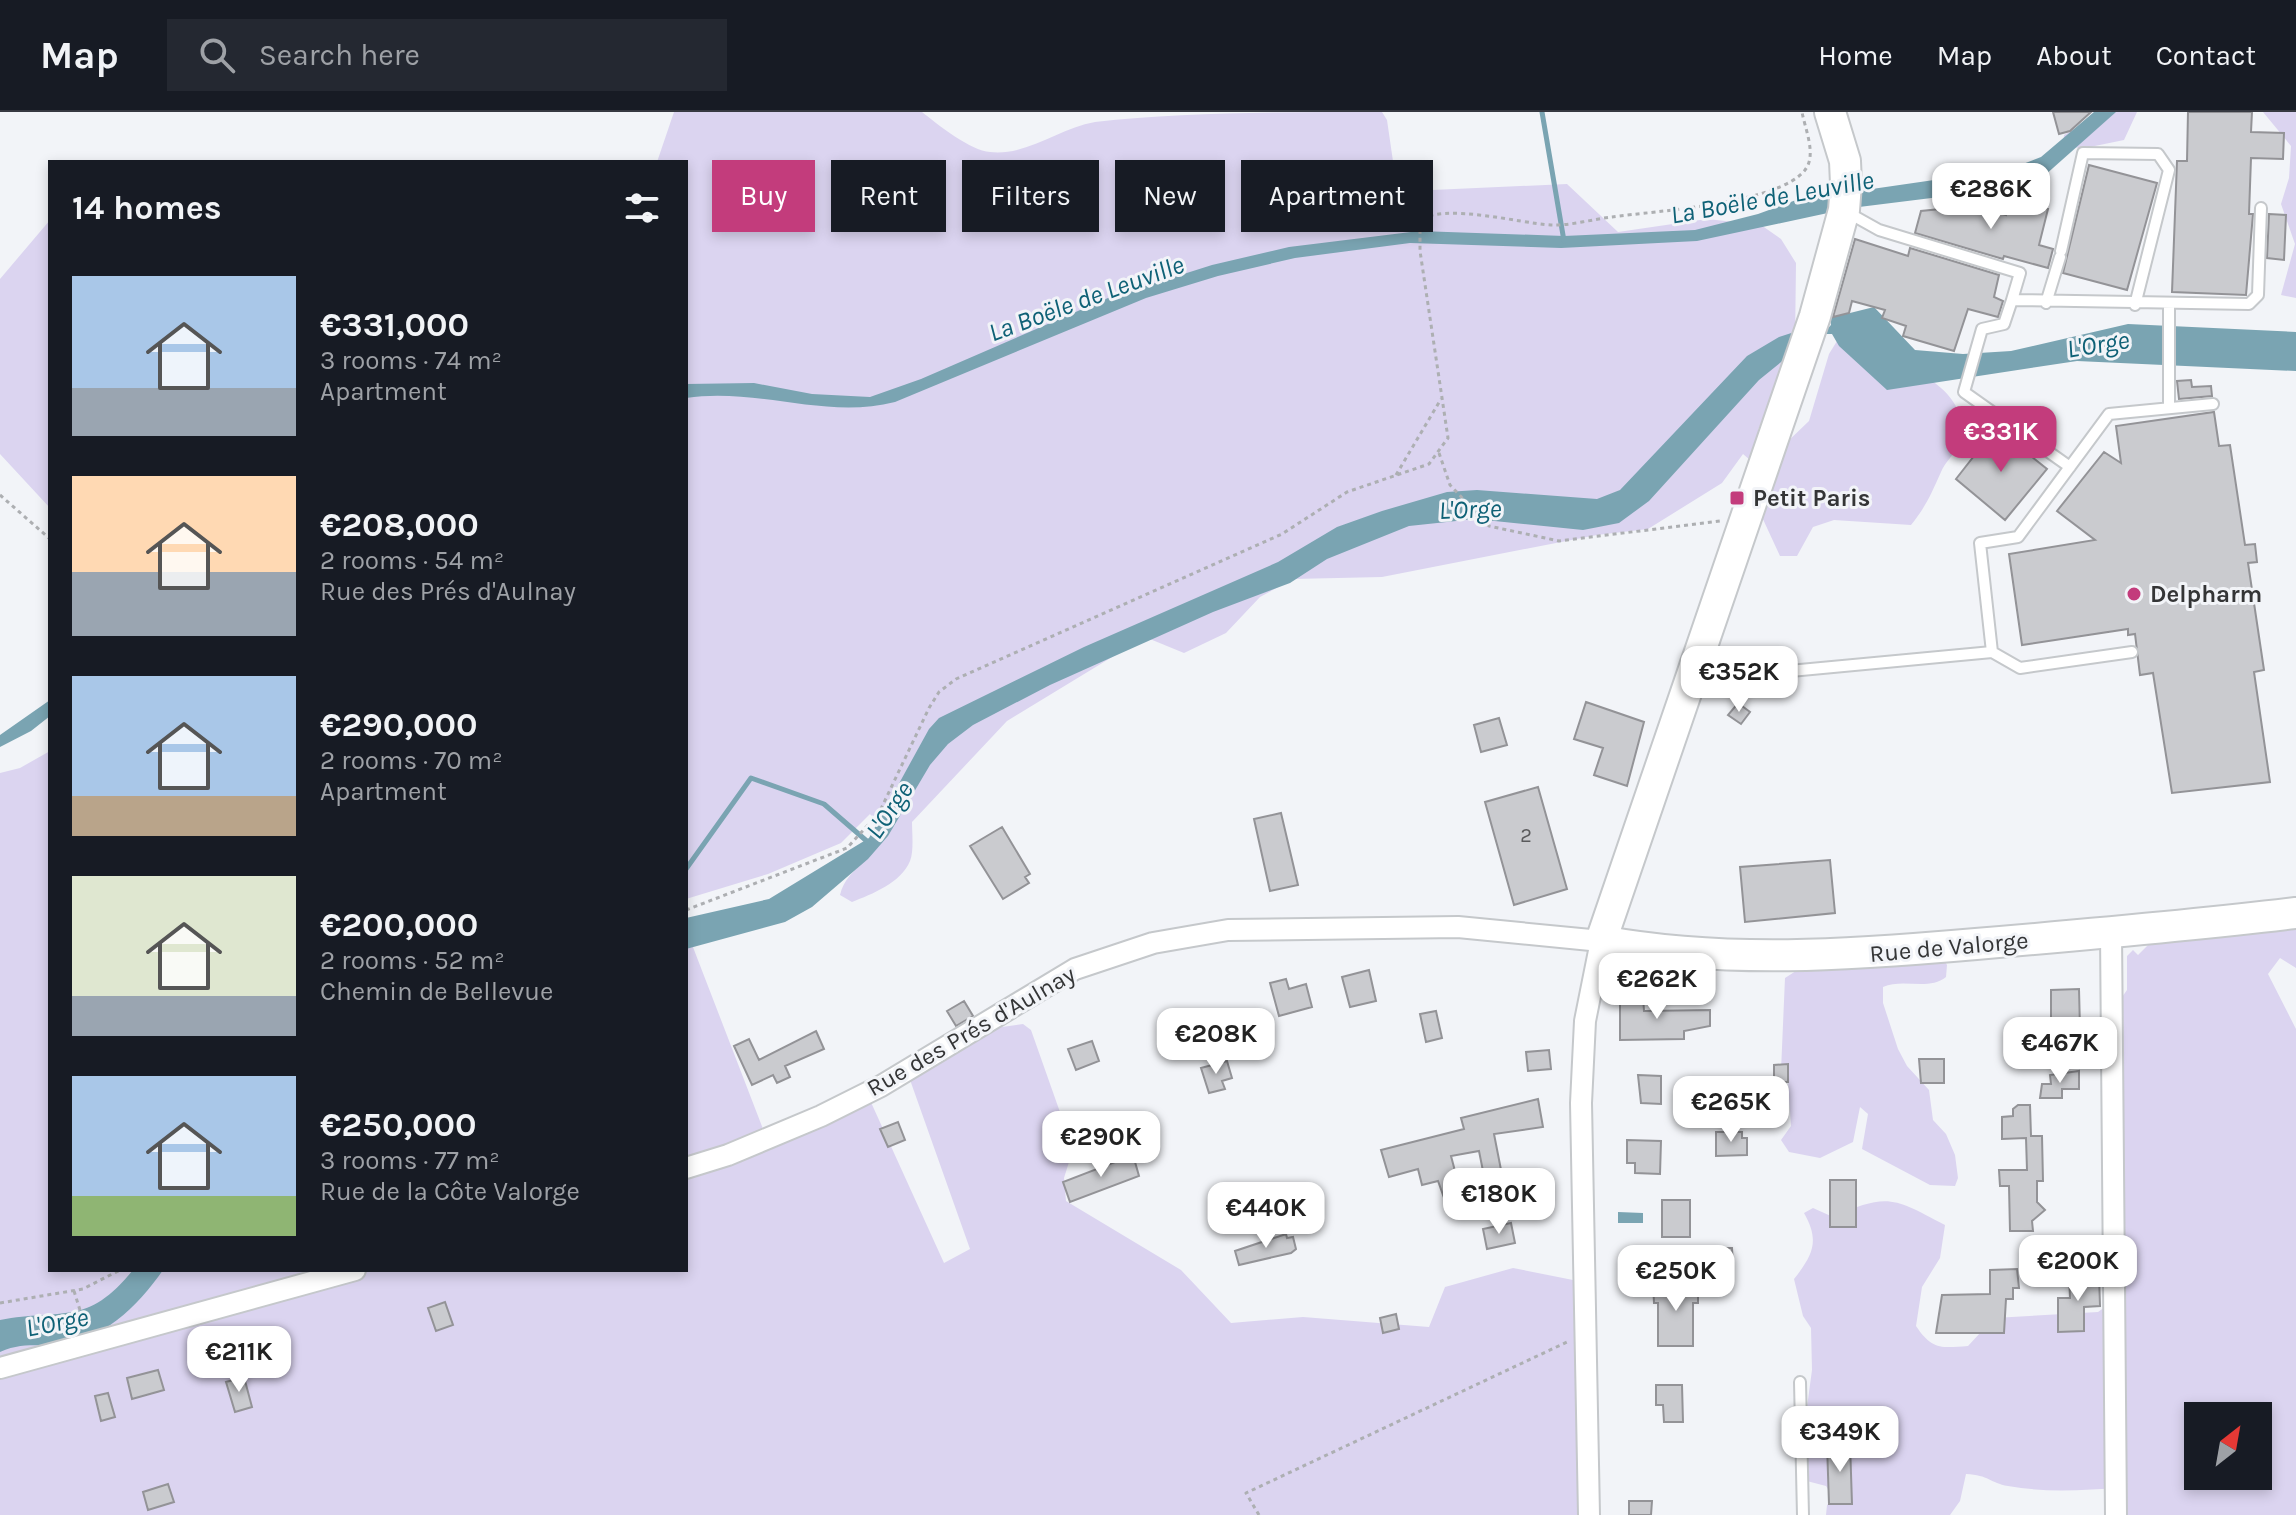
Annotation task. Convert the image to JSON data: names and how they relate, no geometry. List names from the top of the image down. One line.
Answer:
{"streets":{"street":["Rue de Valorge","Rue des Prés d'Aulnay"]},"crossings":[["Rue de Valorge","Rue des Prés d'Aulnay"]],"water":["La Boële de Leuville","L'Orge"],"places":{"transit":["Petit Paris"],"other":["Delpharm"]},"house_numbers":["2"],"north":"top right","page":{"header":"Map","search":"Search here","nav":["Home","Map","About","Contact"],"chip":["Buy","Rent","Filters","New","Apartment"],"heading":"14 homes","price":["€286K","€331K","€352K","€262K","€208K","€467K","€265K","€290K","€180K","€440K","€200K","€250K","€211K","€349K"],"list":[{"name":"€331,000","note":"3 rooms · 74 m² · Apartment"},{"name":"€208,000","note":"2 rooms · 54 m² · Rue des Prés d'Aulnay"},{"name":"€290,000","note":"2 rooms · 70 m² · Apartment"},{"name":"€200,000","note":"2 rooms · 52 m² · Chemin de Bellevue"},{"name":"€250,000","note":"3 rooms · 77 m² · Rue de la Côte Valorge"}]}}
